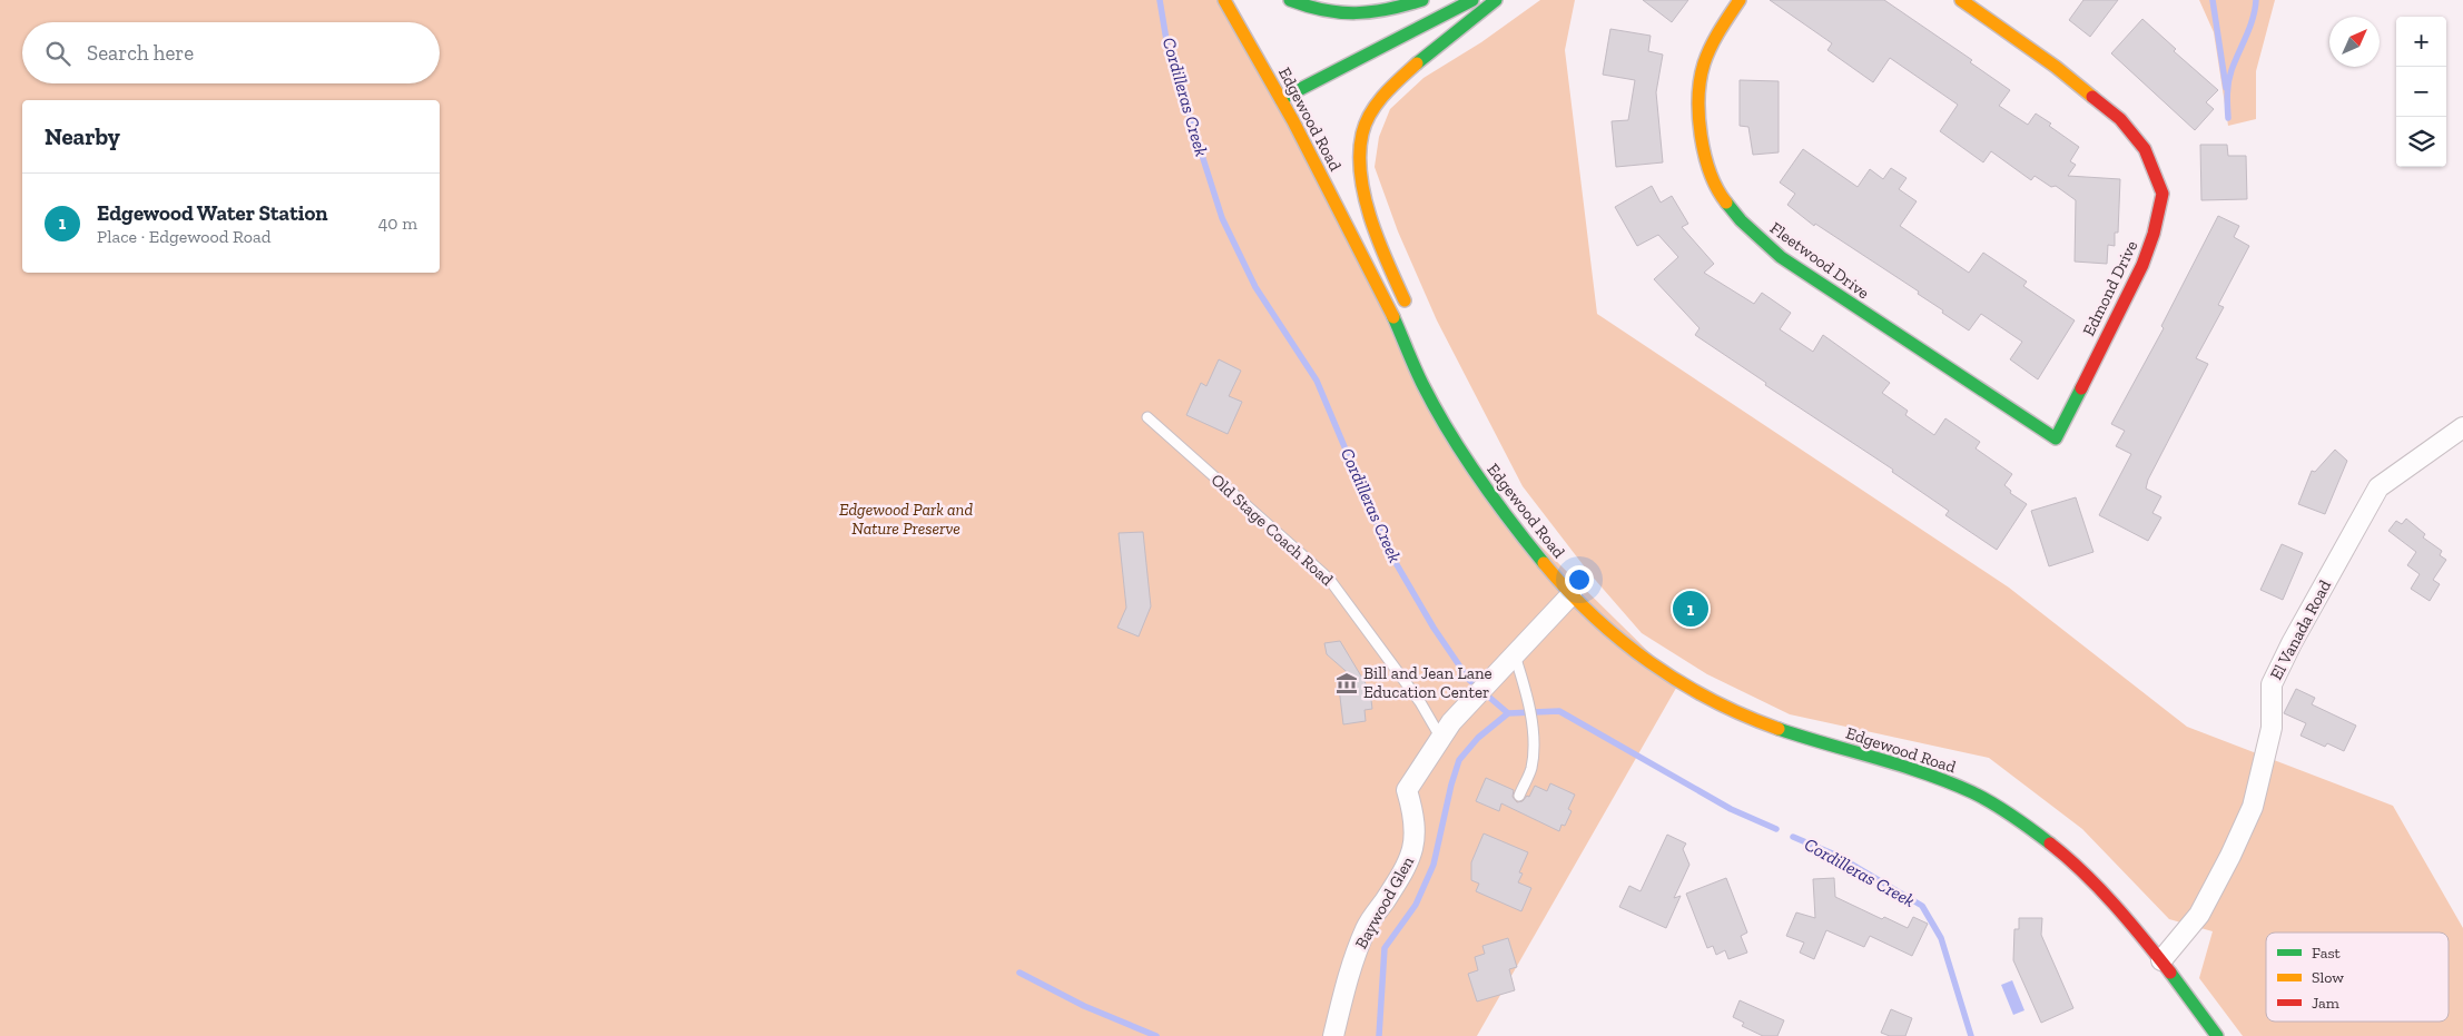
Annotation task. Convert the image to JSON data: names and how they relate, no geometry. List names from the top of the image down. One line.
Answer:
{"streets":{"main road":["Edgewood Road","Fleetwood Drive","Edmond Drive"],"street":["El Vanada Road","Baywood Glen"],"lane":["Old Stage Coach Road"]},"crossings":[["Edgewood Road","El Vanada Road"],["Edgewood Road","Baywood Glen"],["Fleetwood Drive","Edmond Drive"],["Old Stage Coach Road","Baywood Glen"]],"water":["Cordilleras Creek"],"parks":["Edgewood Park and Nature Preserve"],"places":{"museum":["Bill and Jean Lane Education Center"]},"legend":["Fast","Slow","Jam"],"north":"top right","page":{"map_buttons":["+","−"],"search":"Search here","heading":"Nearby","list":[{"mark":"1","name":"Edgewood Water Station","note":"Place · Edgewood Road","value":"40 m"}],"pins":"1"}}
